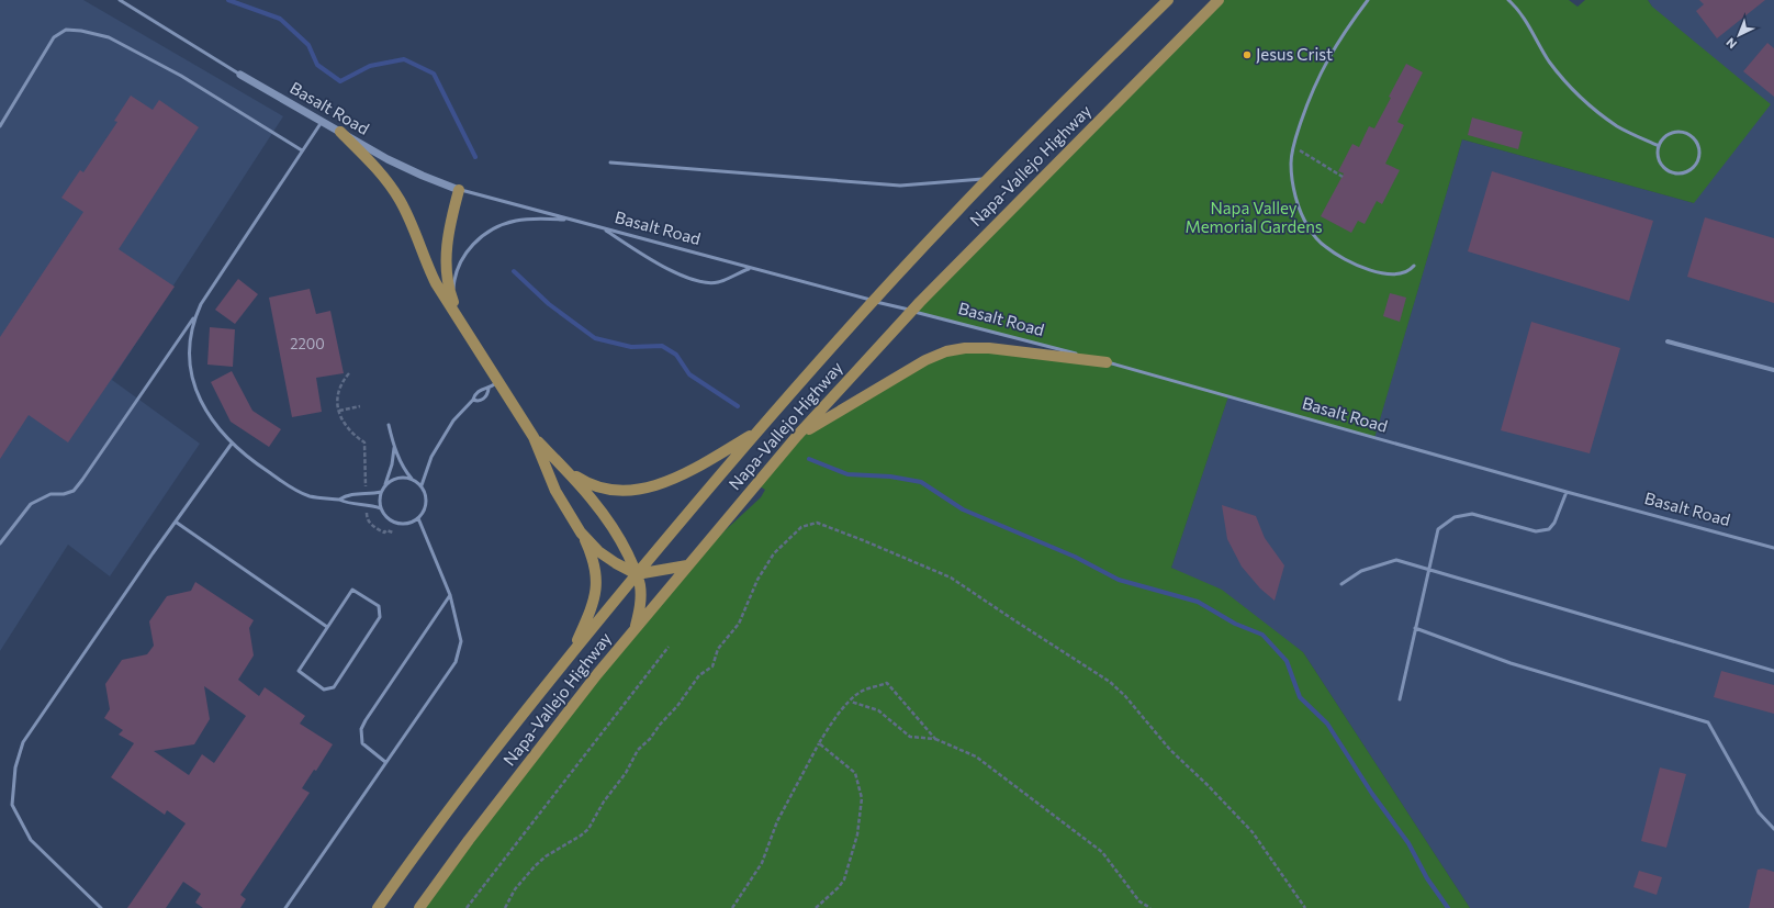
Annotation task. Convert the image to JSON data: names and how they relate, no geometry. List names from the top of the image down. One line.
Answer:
{"streets":{"main road":["Napa-Vallejo Highway"],"street":["Basalt Road"]},"parks":["Napa Valley Memorial Gardens"],"places":["Jesus Crist"],"house_numbers":["2200"],"north":"bottom left"}
